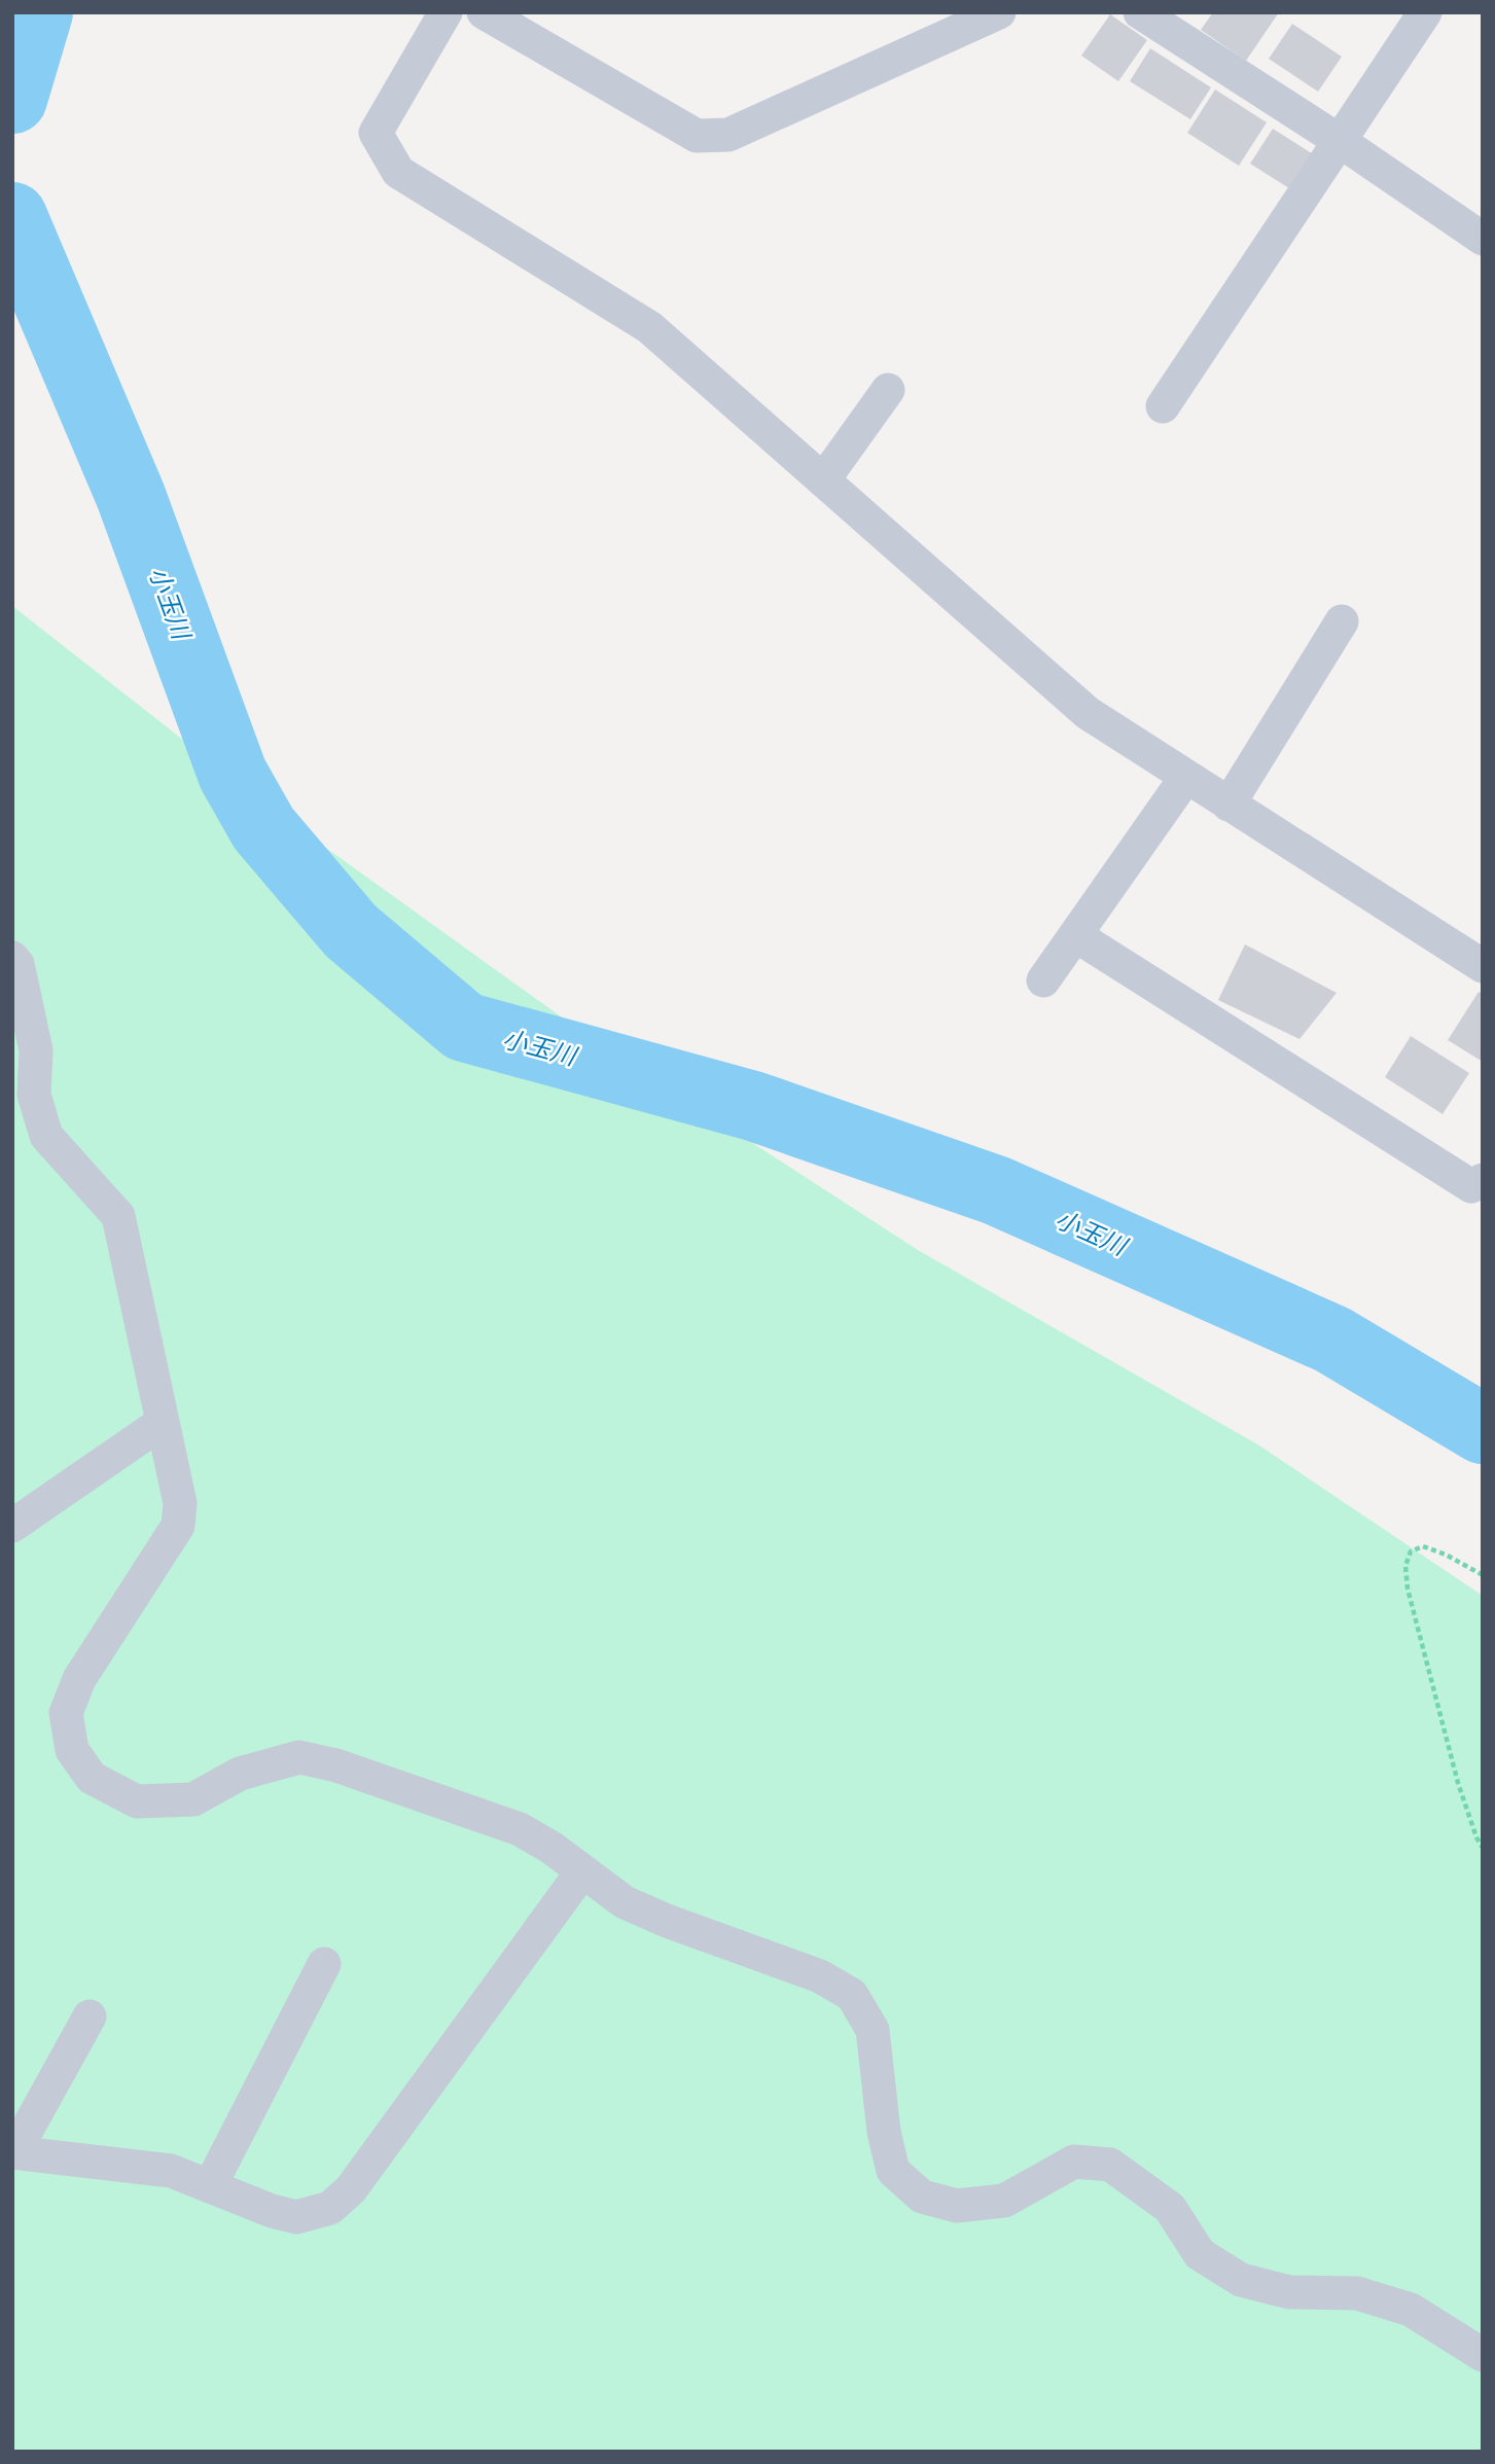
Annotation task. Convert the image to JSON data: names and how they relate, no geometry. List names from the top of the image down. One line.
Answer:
{"water":["小玉川"]}
